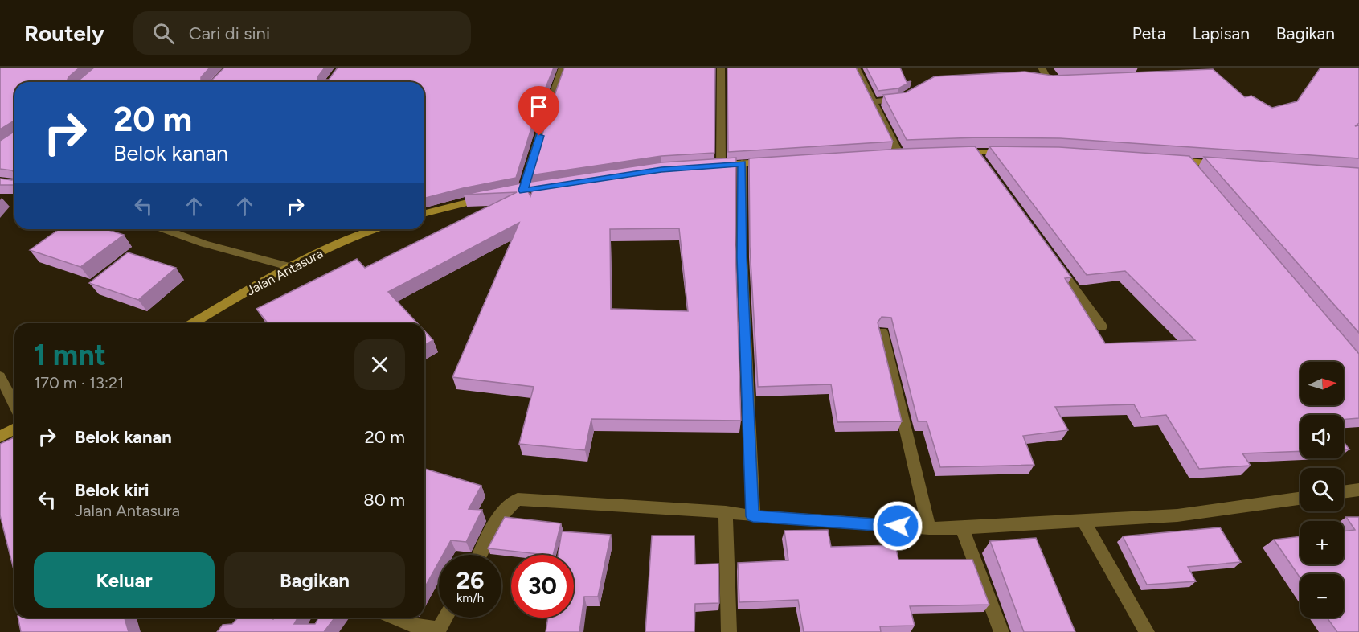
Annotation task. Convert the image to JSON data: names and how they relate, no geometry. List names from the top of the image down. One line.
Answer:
{"streets":{"main road":["Jalan Antasura"]},"north":"right","page":{"header":"Routely","search":"Cari di sini","nav":["Peta","Lapisan","Bagikan"],"turn":["20 m","Belok kanan"],"heading":["1 mnt","170 m · 13:21"],"map_buttons":["+","−"],"list":[{"name":"Belok kanan","value":"20 m"},{"name":"Belok kiri","note":"Jalan Antasura","value":"80 m"}],"buttons":["Keluar","Bagikan"],"speed":"26 km/h","limit":"30"}}
